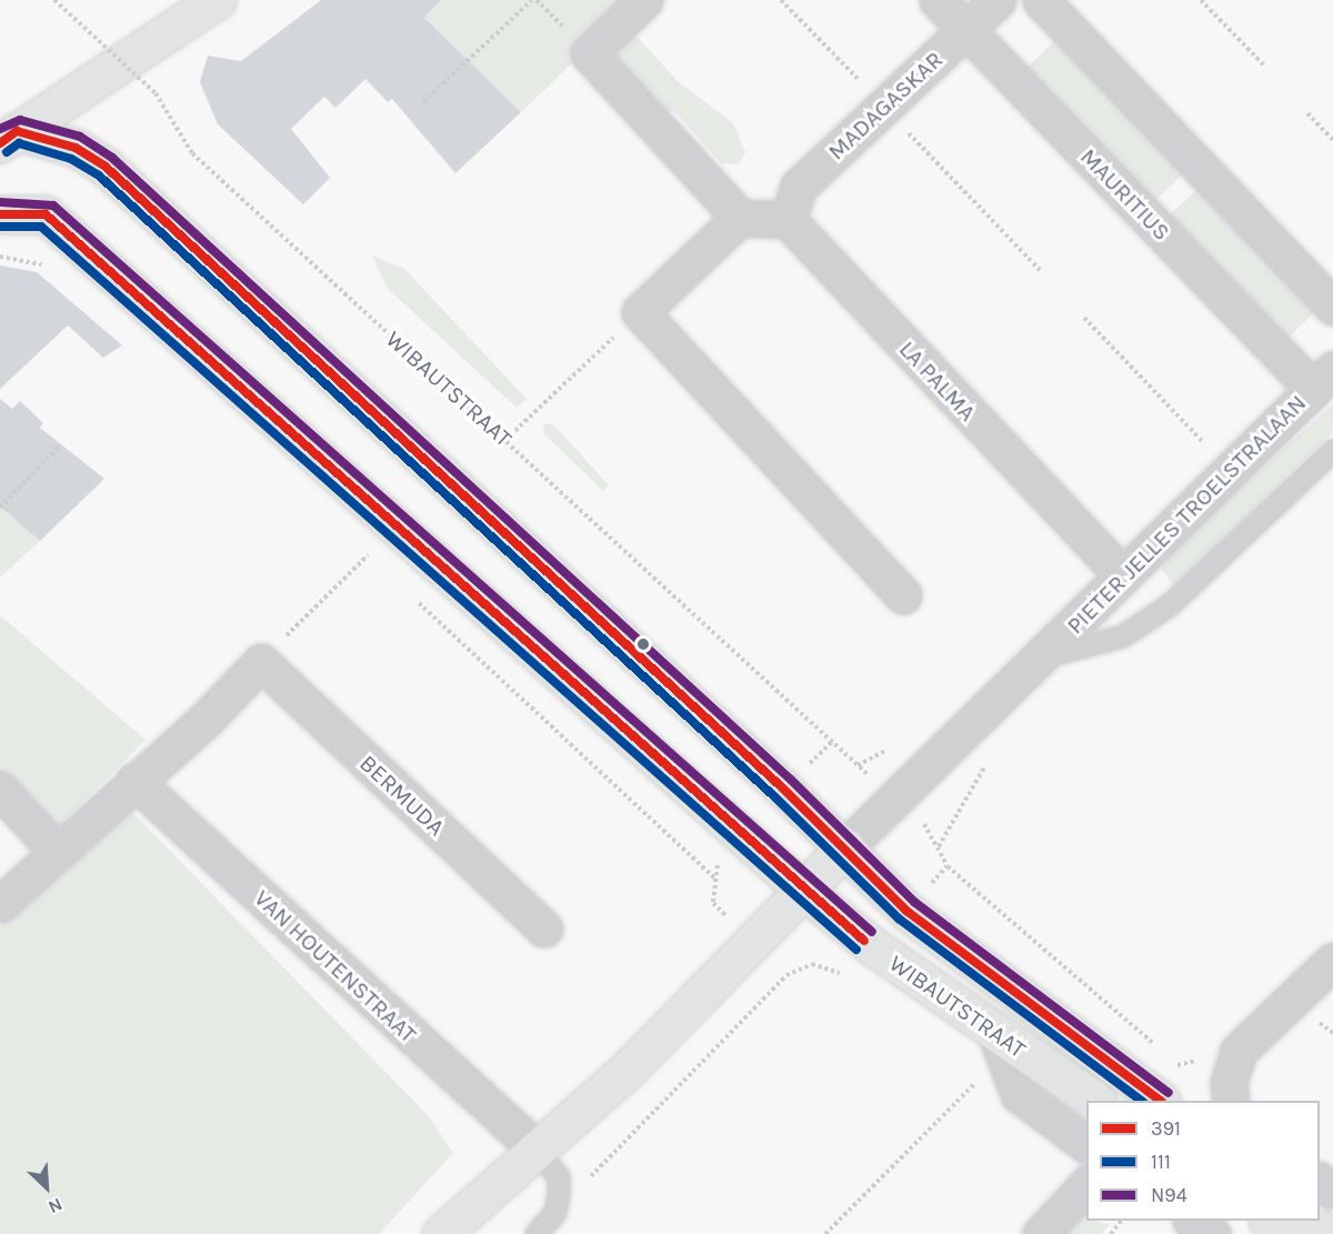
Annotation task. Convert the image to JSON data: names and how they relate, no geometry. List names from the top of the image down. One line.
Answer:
{"streets":{"main road":["WIBAUTSTRAAT","PIETER JELLES TROELSTRALAAN"],"street":["MADAGASKAR","MAURITIUS","LA PALMA","BERMUDA","VAN HOUTENSTRAAT"]},"crossings":[["MADAGASKAR","MAURITIUS"],["MADAGASKAR","LA PALMA"],["MAURITIUS","PIETER JELLES TROELSTRALAAN"],["LA PALMA","PIETER JELLES TROELSTRALAAN"],["WIBAUTSTRAAT","PIETER JELLES TROELSTRALAAN"],["PIETER JELLES TROELSTRALAAN","VAN HOUTENSTRAAT"]],"lines":["transit line N94","transit line 391","transit line 111"],"legend":["391","111","N94"],"north":"bottom right"}
